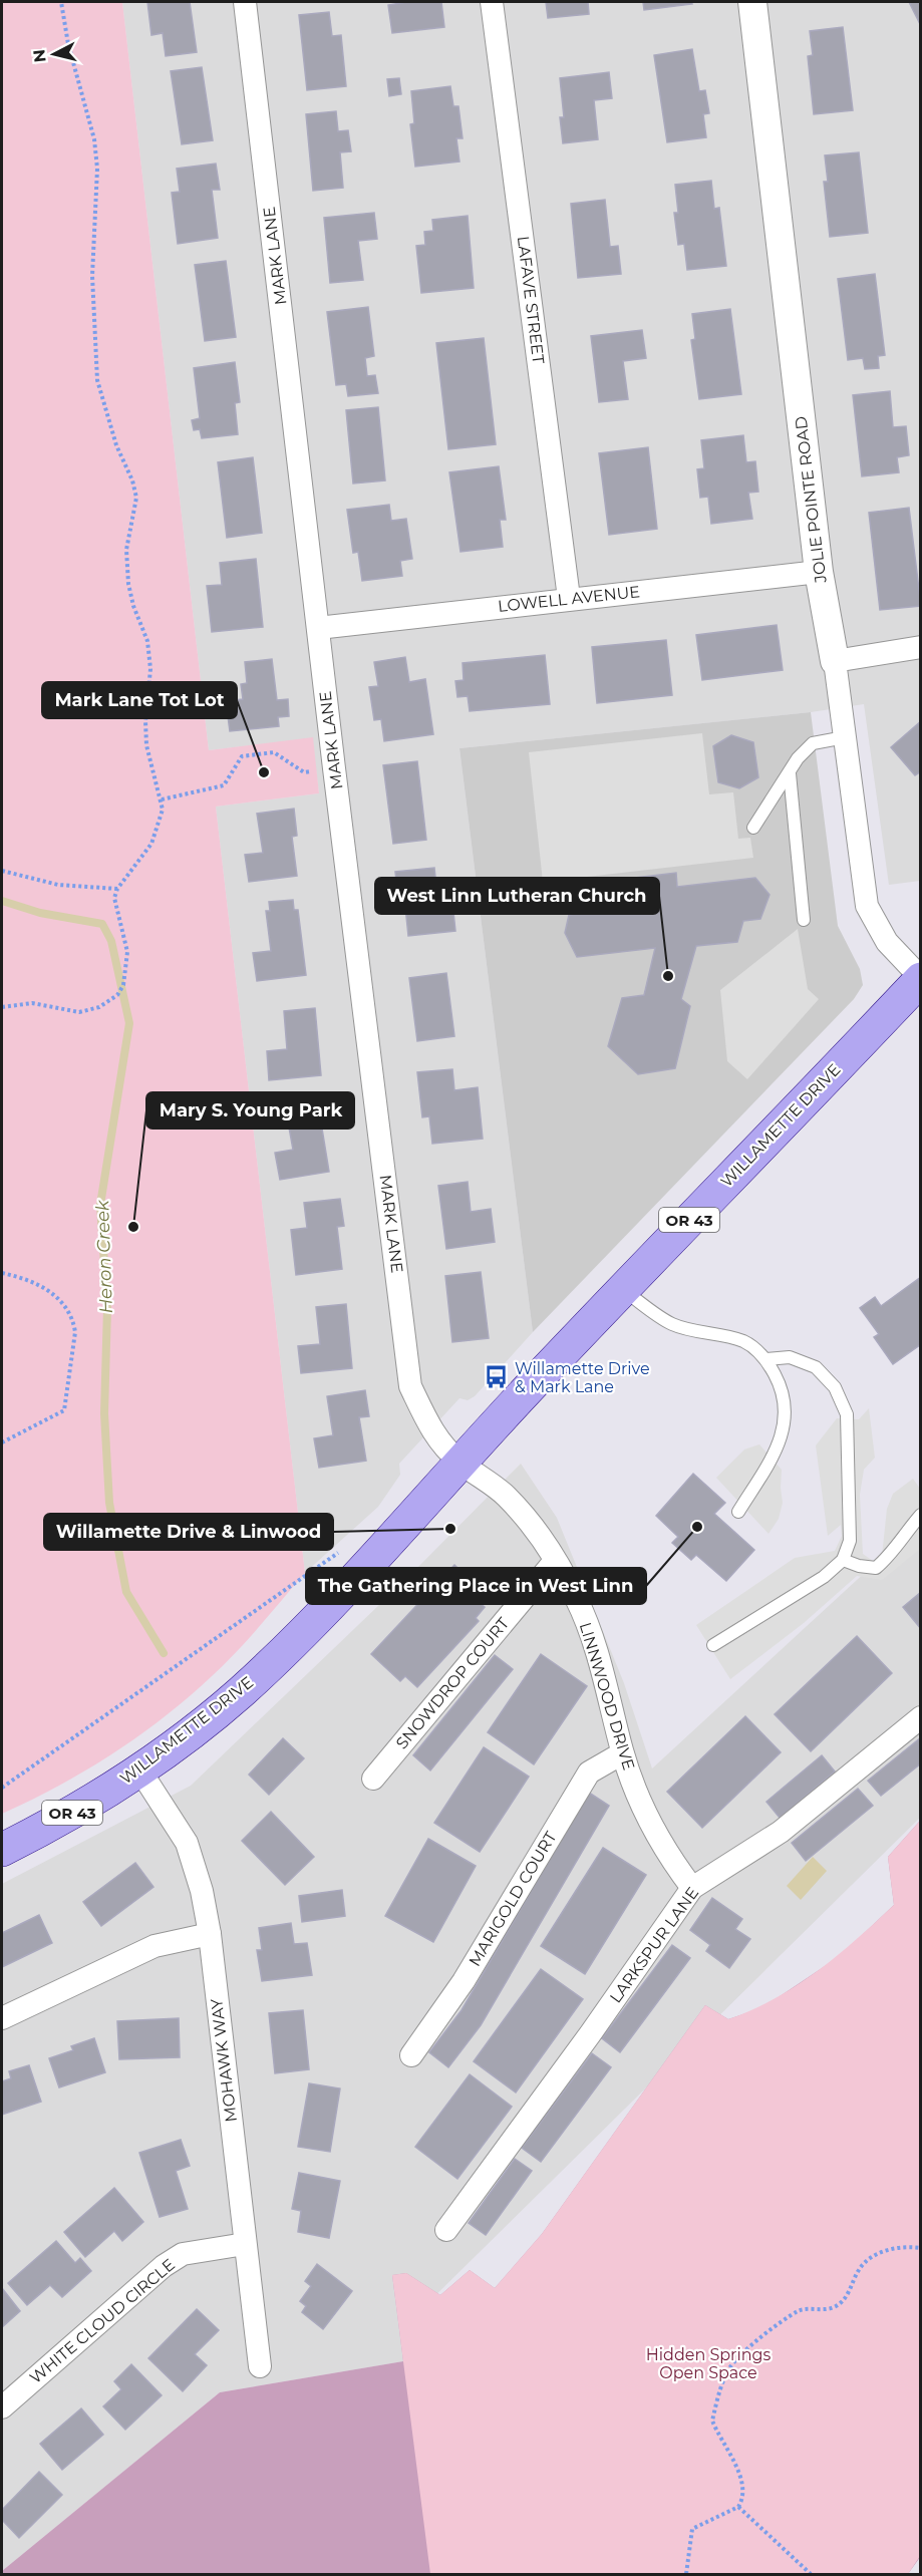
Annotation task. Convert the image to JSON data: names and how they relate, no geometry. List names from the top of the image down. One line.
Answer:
{"streets":{"main road":["WILLAMETTE DRIVE","OR 43"],"street":["MARK LANE","LAFAVE STREET","JOLIE POINTE ROAD","LOWELL AVENUE","SNOWDROP COURT","LINNWOOD DRIVE","MARIGOLD COURT","LARKSPUR LANE","MOHAWK WAY","WHITE CLOUD CIRCLE"]},"crossings":[["MARK LANE","LOWELL AVENUE"],["MARK LANE","WILLAMETTE DRIVE"],["MARK LANE","LINNWOOD DRIVE"],["LAFAVE STREET","LOWELL AVENUE"],["JOLIE POINTE ROAD","LOWELL AVENUE"],["JOLIE POINTE ROAD","WILLAMETTE DRIVE"],["WILLAMETTE DRIVE","LINNWOOD DRIVE"],["WILLAMETTE DRIVE","MOHAWK WAY"],["SNOWDROP COURT","LINNWOOD DRIVE"],["LINNWOOD DRIVE","MARIGOLD COURT"],["LINNWOOD DRIVE","LARKSPUR LANE"],["MOHAWK WAY","WHITE CLOUD CIRCLE"]],"water":["Heron Creek"],"parks":["Hidden Springs Open Space"],"places":{"other":["Mark Lane Tot Lot","West Linn Lutheran Church","Mary S. Young Park","The Gathering Place in West Linn","Willamette Drive & Linwood"],"bus stop":["Willamette Drive & Mark Lane"]},"north":"left"}
